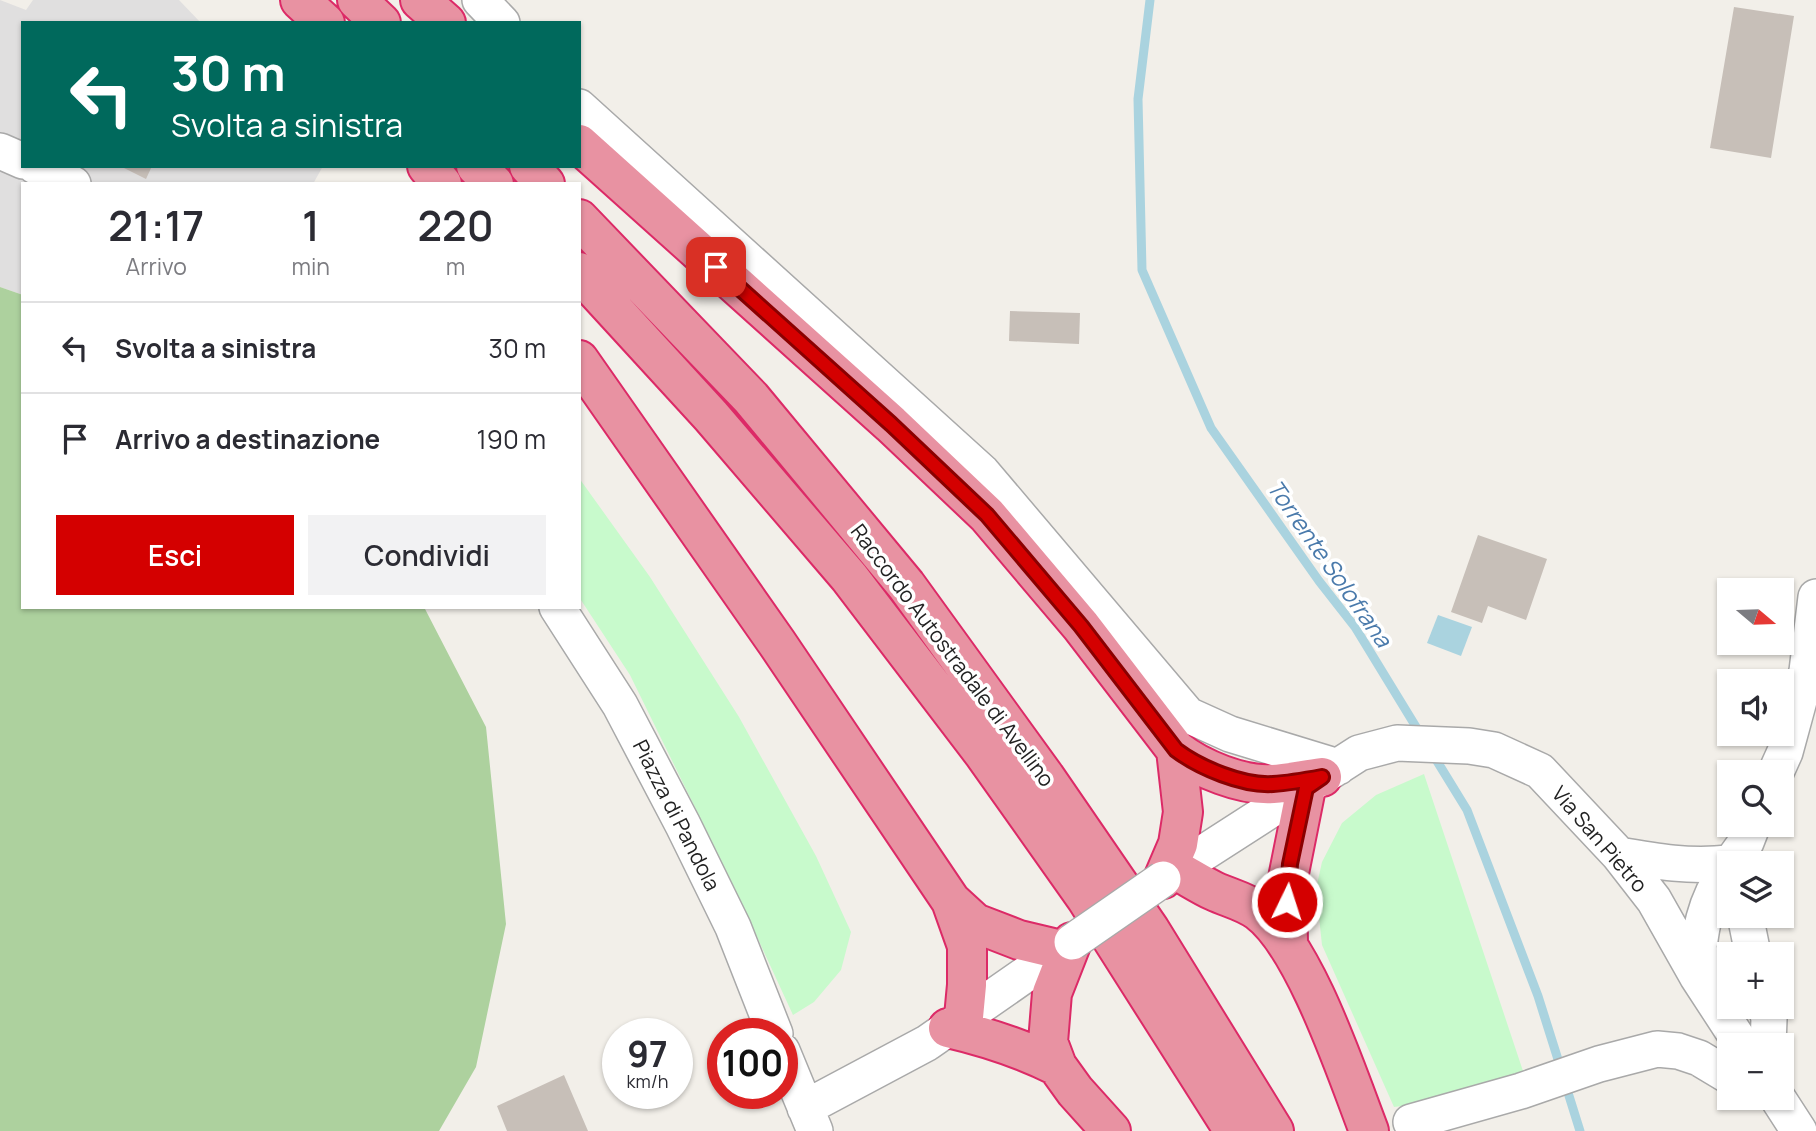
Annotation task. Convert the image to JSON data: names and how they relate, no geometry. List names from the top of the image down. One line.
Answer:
{"streets":{"highway":["Raccordo Autostradale di Avellino"],"street":["Piazza di Pandola","Via San Pietro"]},"water":["Torrente Solofrana"],"north":"right","page":{"turn":["30 m","Svolta a sinistra"],"eta":["21:17","Arrivo","1","min","220","m"],"list":[{"name":"Svolta a sinistra","value":"30 m"},{"name":"Arrivo a destinazione","value":"190 m"}],"buttons":["Esci","Condividi"],"map_buttons":["+","−"],"speed":"97 km/h","limit":"100"}}
